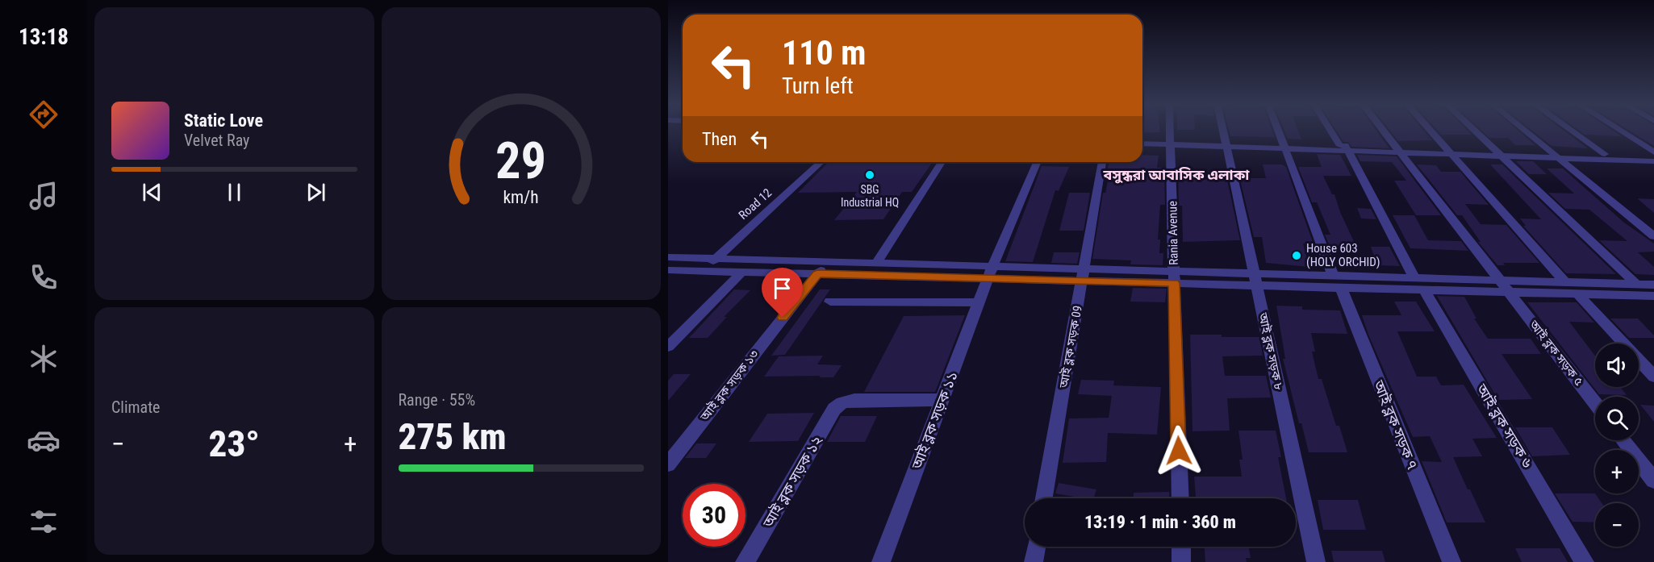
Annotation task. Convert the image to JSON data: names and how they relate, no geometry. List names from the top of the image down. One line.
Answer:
{"streets":{"street":["Road 12","Rania Avenue","আই ব্লক সড়ক 09","আই ব্লক সড়ক ৮","আই ব্লক সড়ক ৫","আই ব্লক সড়ক ১৩","আই ব্লক সড়ক ১১","আই ব্লক সড়ক ৭","আই ব্লক সড়ক ৬","আই ব্লক সড়ক ১২"]},"crossings":[["আই ব্লক সড়ক ১১","আই ব্লক সড়ক ১২"]],"districts":["বসুন্ধরা আবাসিক এলাকা"],"places":["SBG Industrial HQ","House 603 (HOLY ORCHID)"],"page":{"tabs":"13:18","turn":["110 m","Turn left"],"song":["Static Love","Velvet Ray"],"then":"Then","tile":["Climate",["Range · 55%","275 km"]],"map_buttons":["+","−"],"heat":["−","23°","+"],"limit":"30","trip":"13:19 · 1 min · 360 m","gauge":["29","km/h"]}}
